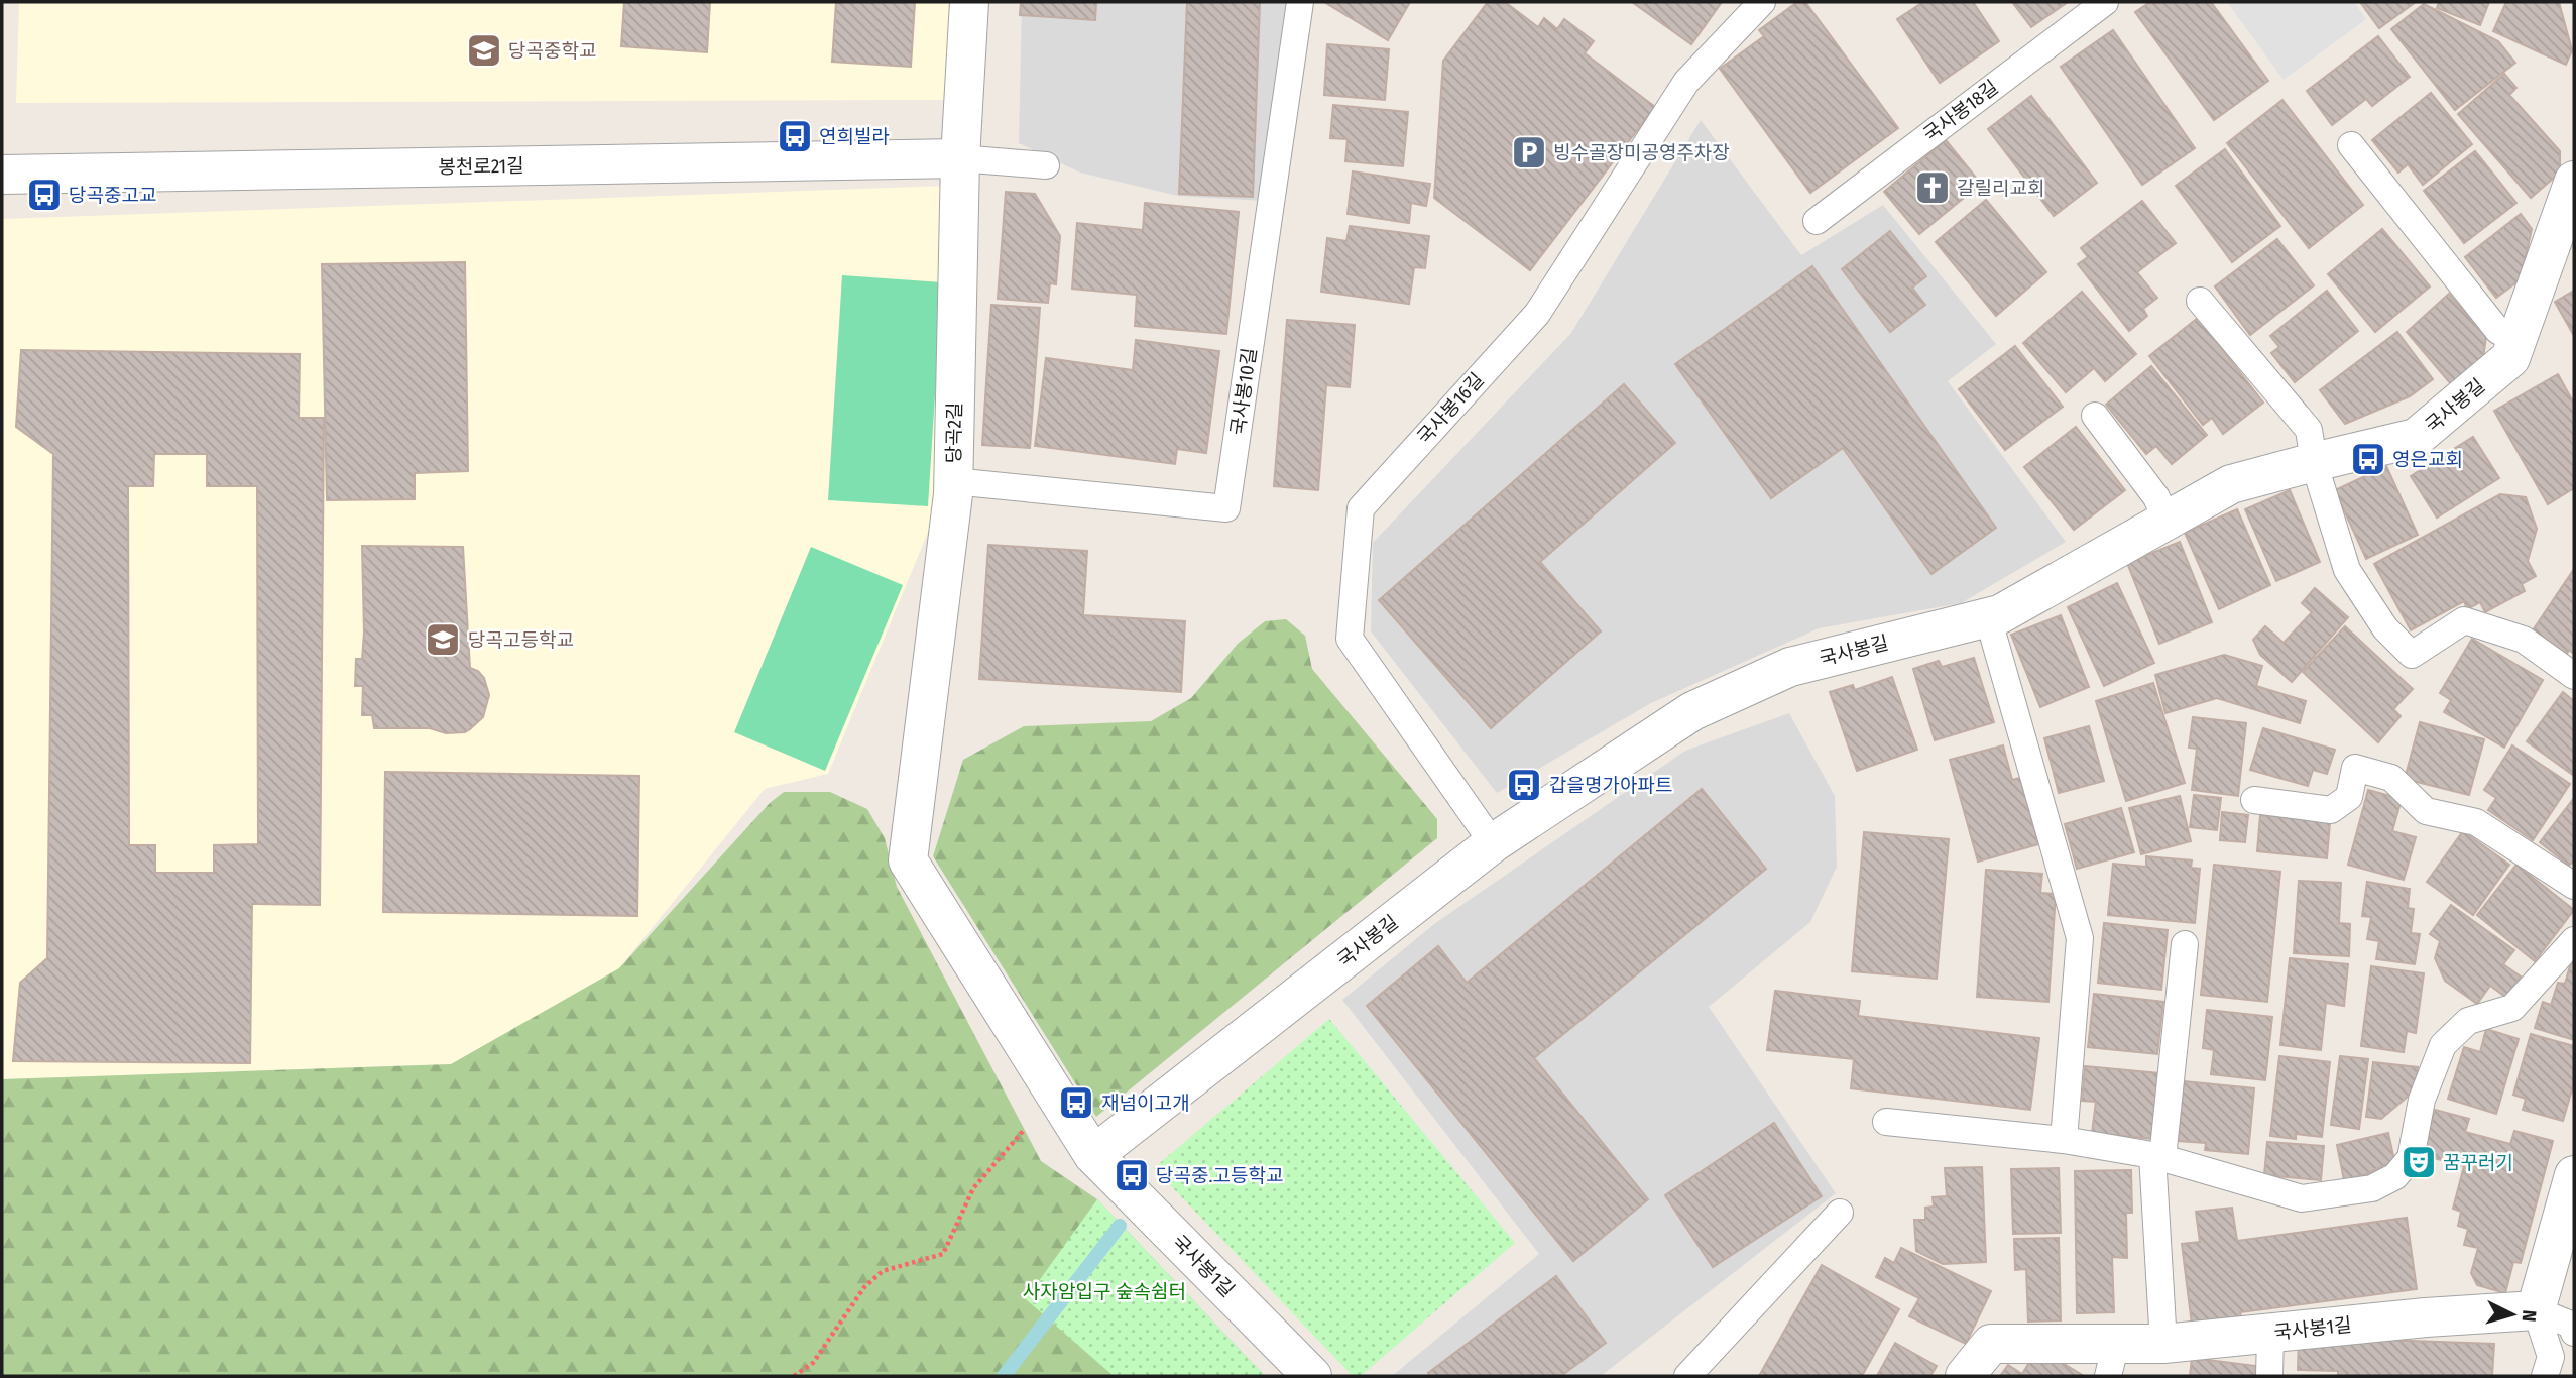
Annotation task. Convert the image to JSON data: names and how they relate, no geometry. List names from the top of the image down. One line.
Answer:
{"streets":{"street":["봉천로21길","국사봉길","당곡2길","국사봉1길"],"lane":["국사봉18길","국사봉10길","국사봉16길"]},"crossings":[["봉천로21길","당곡2길"],["국사봉10길","당곡2길"],["국사봉길","국사봉16길"],["국사봉길","국사봉1길"],["당곡2길","국사봉1길"]],"parks":["사자암입구 숲속쉼터"],"places":{"school or university":["당곡중학교","당곡고등학교"],"bus stop":["연희빌라","당곡중고교","영은교회","갑을명가아파트","재넘이고개","당곡중.고등학교"],"parking":["빙수골장미공영주차장"],"church":["갈릴리교회"],"theatre":["꿈꾸러기"]},"north":"right"}
